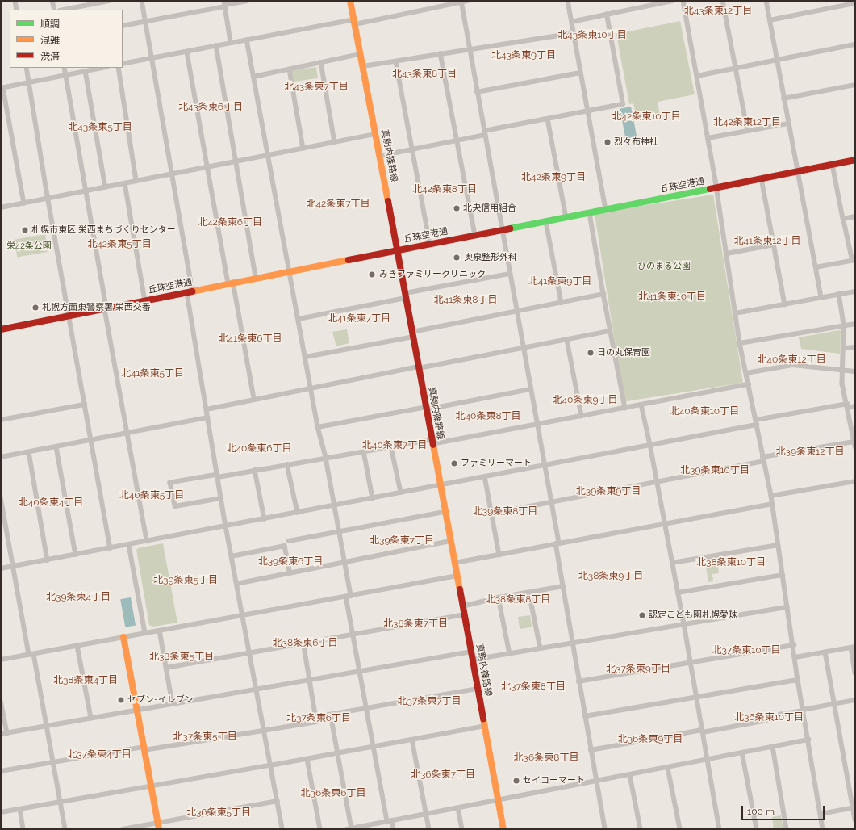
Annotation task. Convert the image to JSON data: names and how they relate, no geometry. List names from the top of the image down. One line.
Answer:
{"streets":{"main road":["真駒内篠路線","丘珠空港通"]},"crossings":[["真駒内篠路線","丘珠空港通"]],"districts":["北43条東12丁目","北43条東10丁目","北43条東9丁目","北43条東8丁目","北43条東7丁目","北43条東6丁目","北42条東10丁目","北42条東12丁目","北43条東5丁目","北42条東9丁目","北42条東8丁目","北42条東7丁目","北42条東6丁目","北41条東12丁目","北42条東5丁目","北41条東9丁目","北41条東10丁目","北41条東8丁目","北41条東7丁目","北41条東6丁目","北40条東12丁目","北41条東5丁目","北40条東9丁目","北40条東10丁目","北40条東8丁目","北40条東7丁目","北40条東6丁目","北39条東12丁目","北39条東10丁目","北39条東9丁目","北40条東5丁目","北40条東4丁目","北39条東8丁目","北39条東7丁目","北39条東6丁目","北38条東10丁目","北38条東9丁目","北39条東5丁目","北39条東4丁目","北38条東8丁目","北38条東7丁目","北38条東6丁目","北37条東10丁目","北38条東5丁目","北37条東9丁目","北38条東4丁目","北37条東8丁目","北37条東7丁目","北36条東10丁目","北37条東6丁目","北37条東5丁目","北36条東9丁目","北37条東4丁目","北36条東8丁目","北36条東7丁目","北36条東6丁目","北36条東5丁目"],"parks":["栄42条公園","ひのまる公園"],"places":["烈々布神社","北央信用組合","札幌市東区 栄西まちづくりセンター","奥泉整形外科","みきファミリークリニック","札幌方面東警察署 栄西交番","日の丸保育園","ファミリーマート","認定こども園札幌愛珠","セブン-イレブン","セイコーマート"],"legend":["順調","混雑","渋滞"],"scale_bar":"100 m"}
